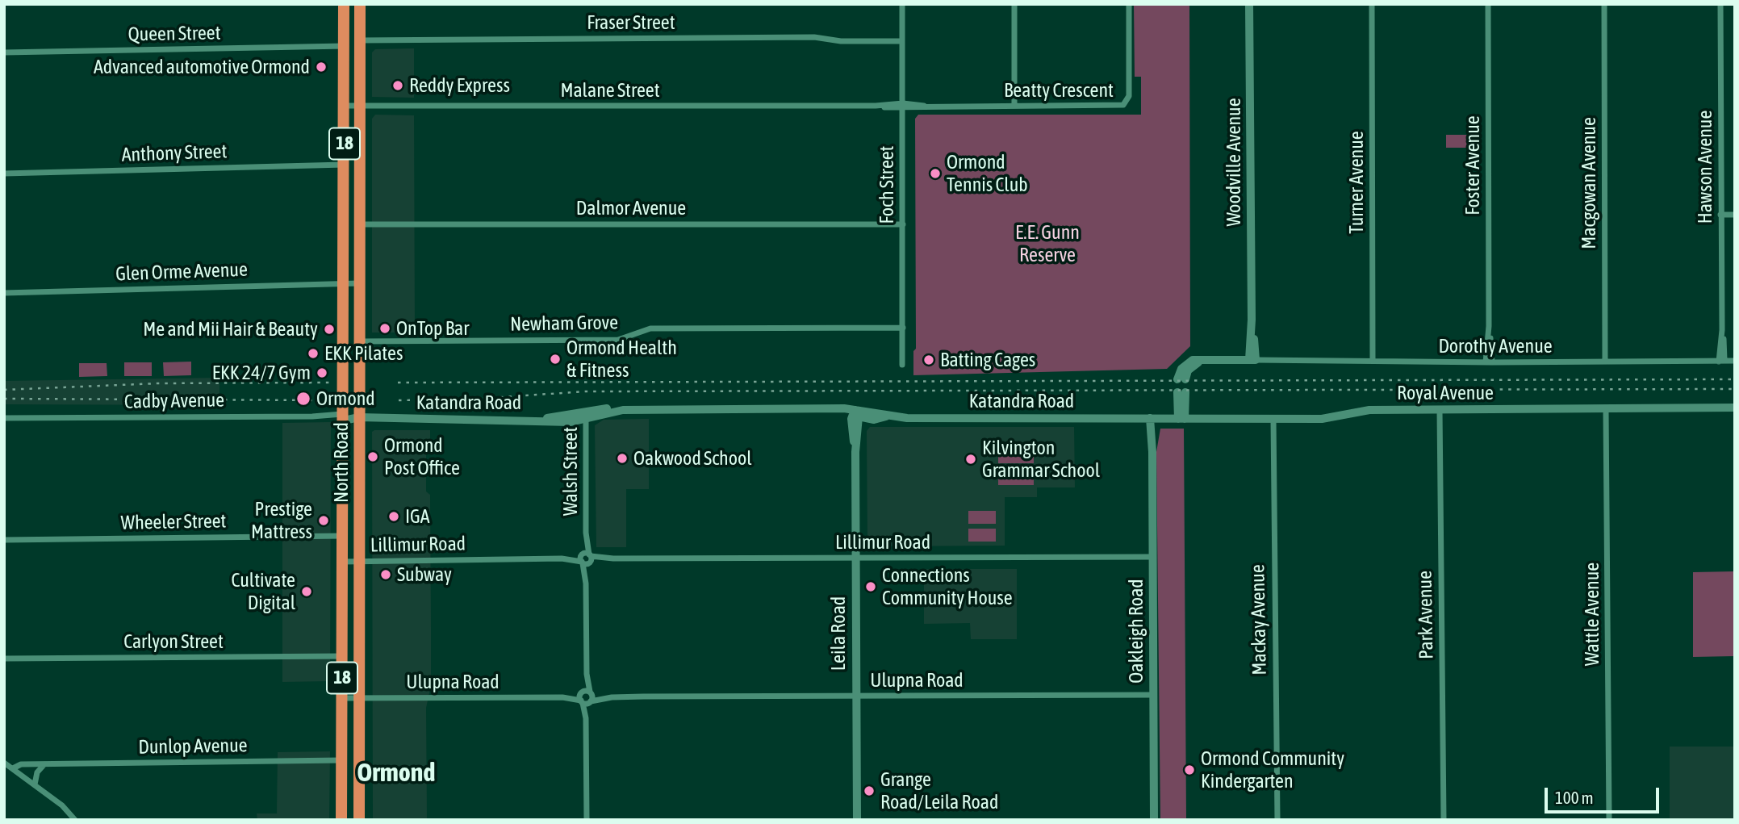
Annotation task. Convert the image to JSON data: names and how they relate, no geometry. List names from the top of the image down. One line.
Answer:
{"streets":{"highway":["18","North Road"],"street":["Fraser Street","Queen Street","Malane Street","Beatty Crescent","Anthony Street","Woodville Avenue","Foster Avenue","Hawson Avenue","Turner Avenue","Macgowan Avenue","Foch Street","Dalmor Avenue","Glen Orme Avenue","Newham Grove","Dorothy Avenue","Royal Avenue","Cadby Avenue","Katandra Road","Walsh Street","Wheeler Street","Lillimur Road","Wattle Avenue","Park Avenue","Mackay Avenue","Oakleigh Road","Leila Road","Carlyon Street","Ulupna Road","Dunlop Avenue"]},"crossings":[["Fraser Street","Foch Street"],["Fraser Street","North Road"],["Queen Street","North Road"],["Malane Street","Beatty Crescent"],["Malane Street","Foch Street"],["Malane Street","North Road"],["Beatty Crescent","Foch Street"],["Anthony Street","North Road"],["Woodville Avenue","Dorothy Avenue"],["Foster Avenue","Dorothy Avenue"],["Hawson Avenue","Dorothy Avenue"],["Turner Avenue","Dorothy Avenue"],["Macgowan Avenue","Dorothy Avenue"],["Foch Street","Dalmor Avenue"],["Foch Street","Newham Grove"],["Dalmor Avenue","North Road"],["Glen Orme Avenue","North Road"],["Newham Grove","North Road"],["Royal Avenue","Katandra Road"],["Royal Avenue","Wattle Avenue"],["Royal Avenue","Park Avenue"],["Royal Avenue","Mackay Avenue"],["Royal Avenue","Oakleigh Road"],["Cadby Avenue","Katandra Road"],["Cadby Avenue","North Road"],["Katandra Road","North Road"],["Katandra Road","Walsh Street"],["Katandra Road","Oakleigh Road"],["Katandra Road","Leila Road"],["North Road","Wheeler Street"],["North Road","Lillimur Road"],["North Road","Carlyon Street"],["North Road","Ulupna Road"],["North Road","Dunlop Avenue"],["Walsh Street","Lillimur Road"],["Walsh Street","Ulupna Road"],["Lillimur Road","Oakleigh Road"],["Lillimur Road","Leila Road"],["Oakleigh Road","Ulupna Road"],["Leila Road","Ulupna Road"]],"districts":["Ormond"],"parks":["E.E. Gunn Reserve"],"places":["Advanced automotive Ormond","Reddy Express","Ormond Tennis Club","OnTop Bar","Me and Mii Hair & Beauty","EKK Pilates","Ormond Health & Fitness","Batting Cages","EKK 24/7 Gym","Ormond","Ormond Post Office","Oakwood School","Kilvington Grammar School","IGA","Prestige Mattress","Subway","Connections Community House","Cultivate Digital","Ormond Community Kindergarten","Grange Road/Leila Road"],"scale_bar":"100 m"}
